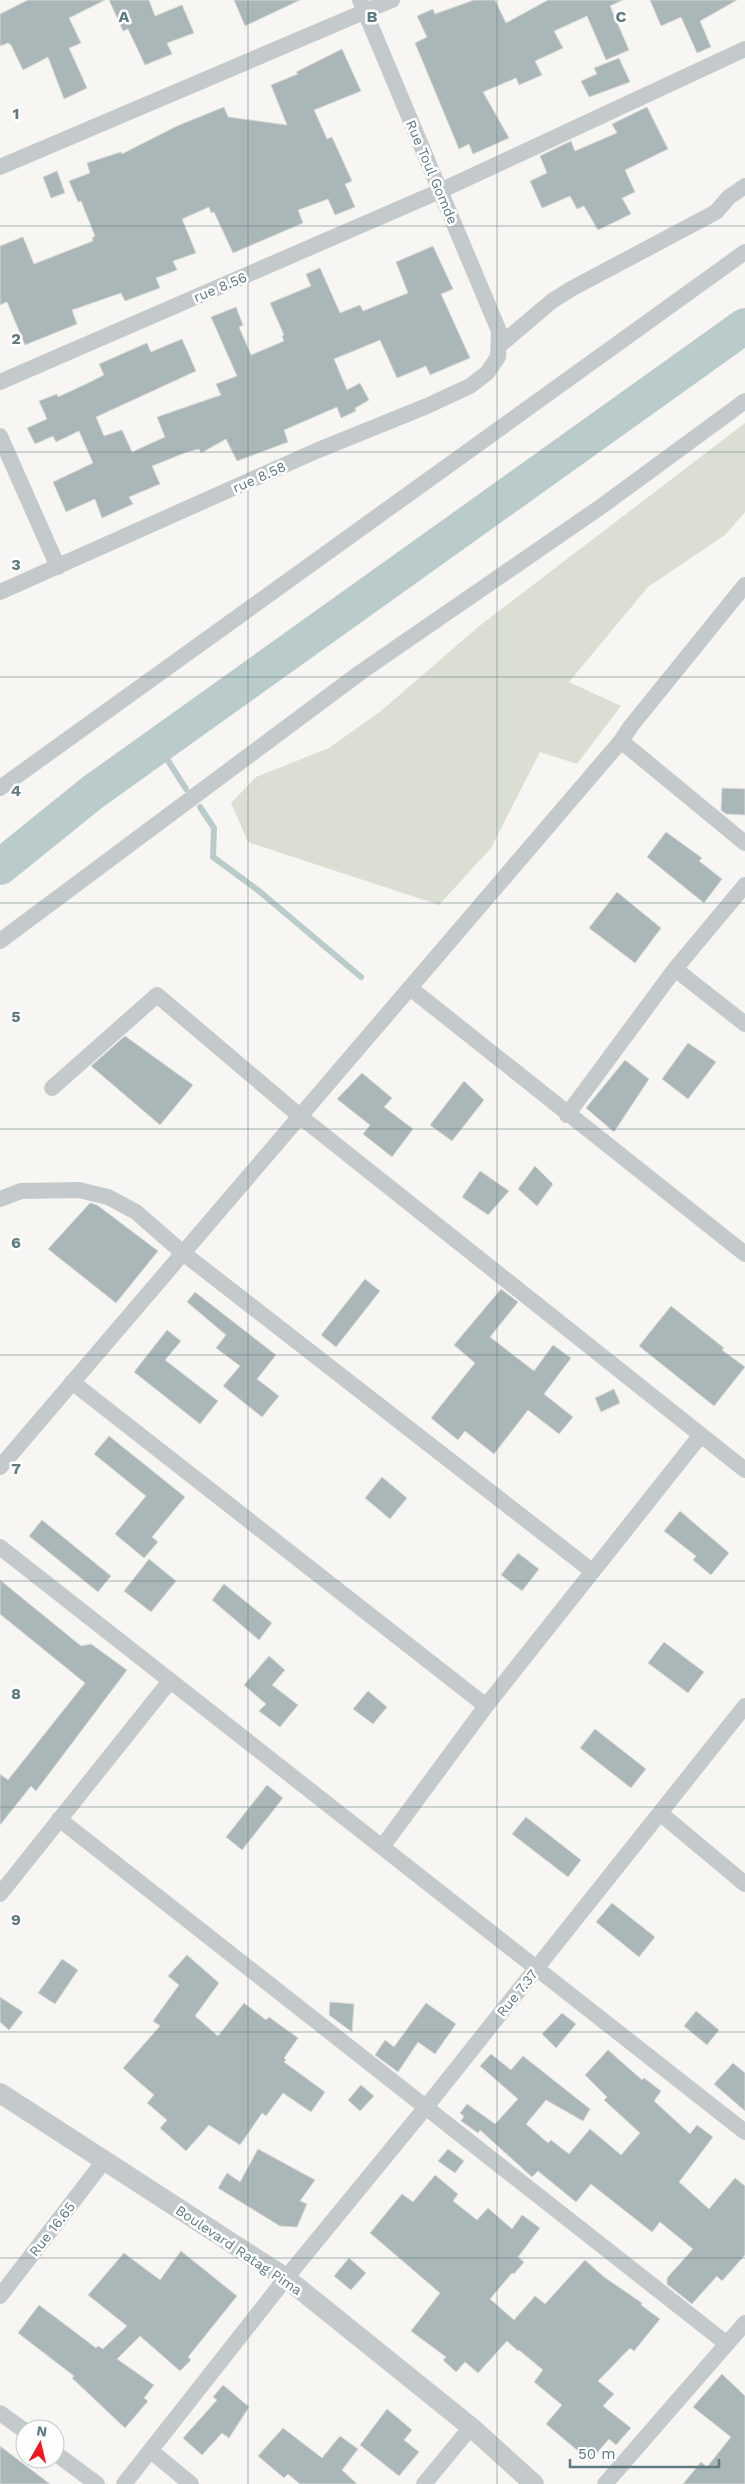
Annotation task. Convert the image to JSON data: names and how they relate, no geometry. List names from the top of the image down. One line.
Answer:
{"streets":{"street":["Rue Toul Gomde","rue 8.56","rue 8.58","Rue 7.37","Rue 16.65","Boulevard Ratag Pima"]},"crossings":[["Rue Toul Gomde","rue 8.56"],["Rue Toul Gomde","rue 8.58"],["Rue 7.37","Boulevard Ratag Pima"],["Rue 16.65","Boulevard Ratag Pima"]],"scale_bar":"50 m","north":"top","grid":{"columns":["A","B","C"],"rows":["1","2","3","4","5","6","7","8","9"]}}
